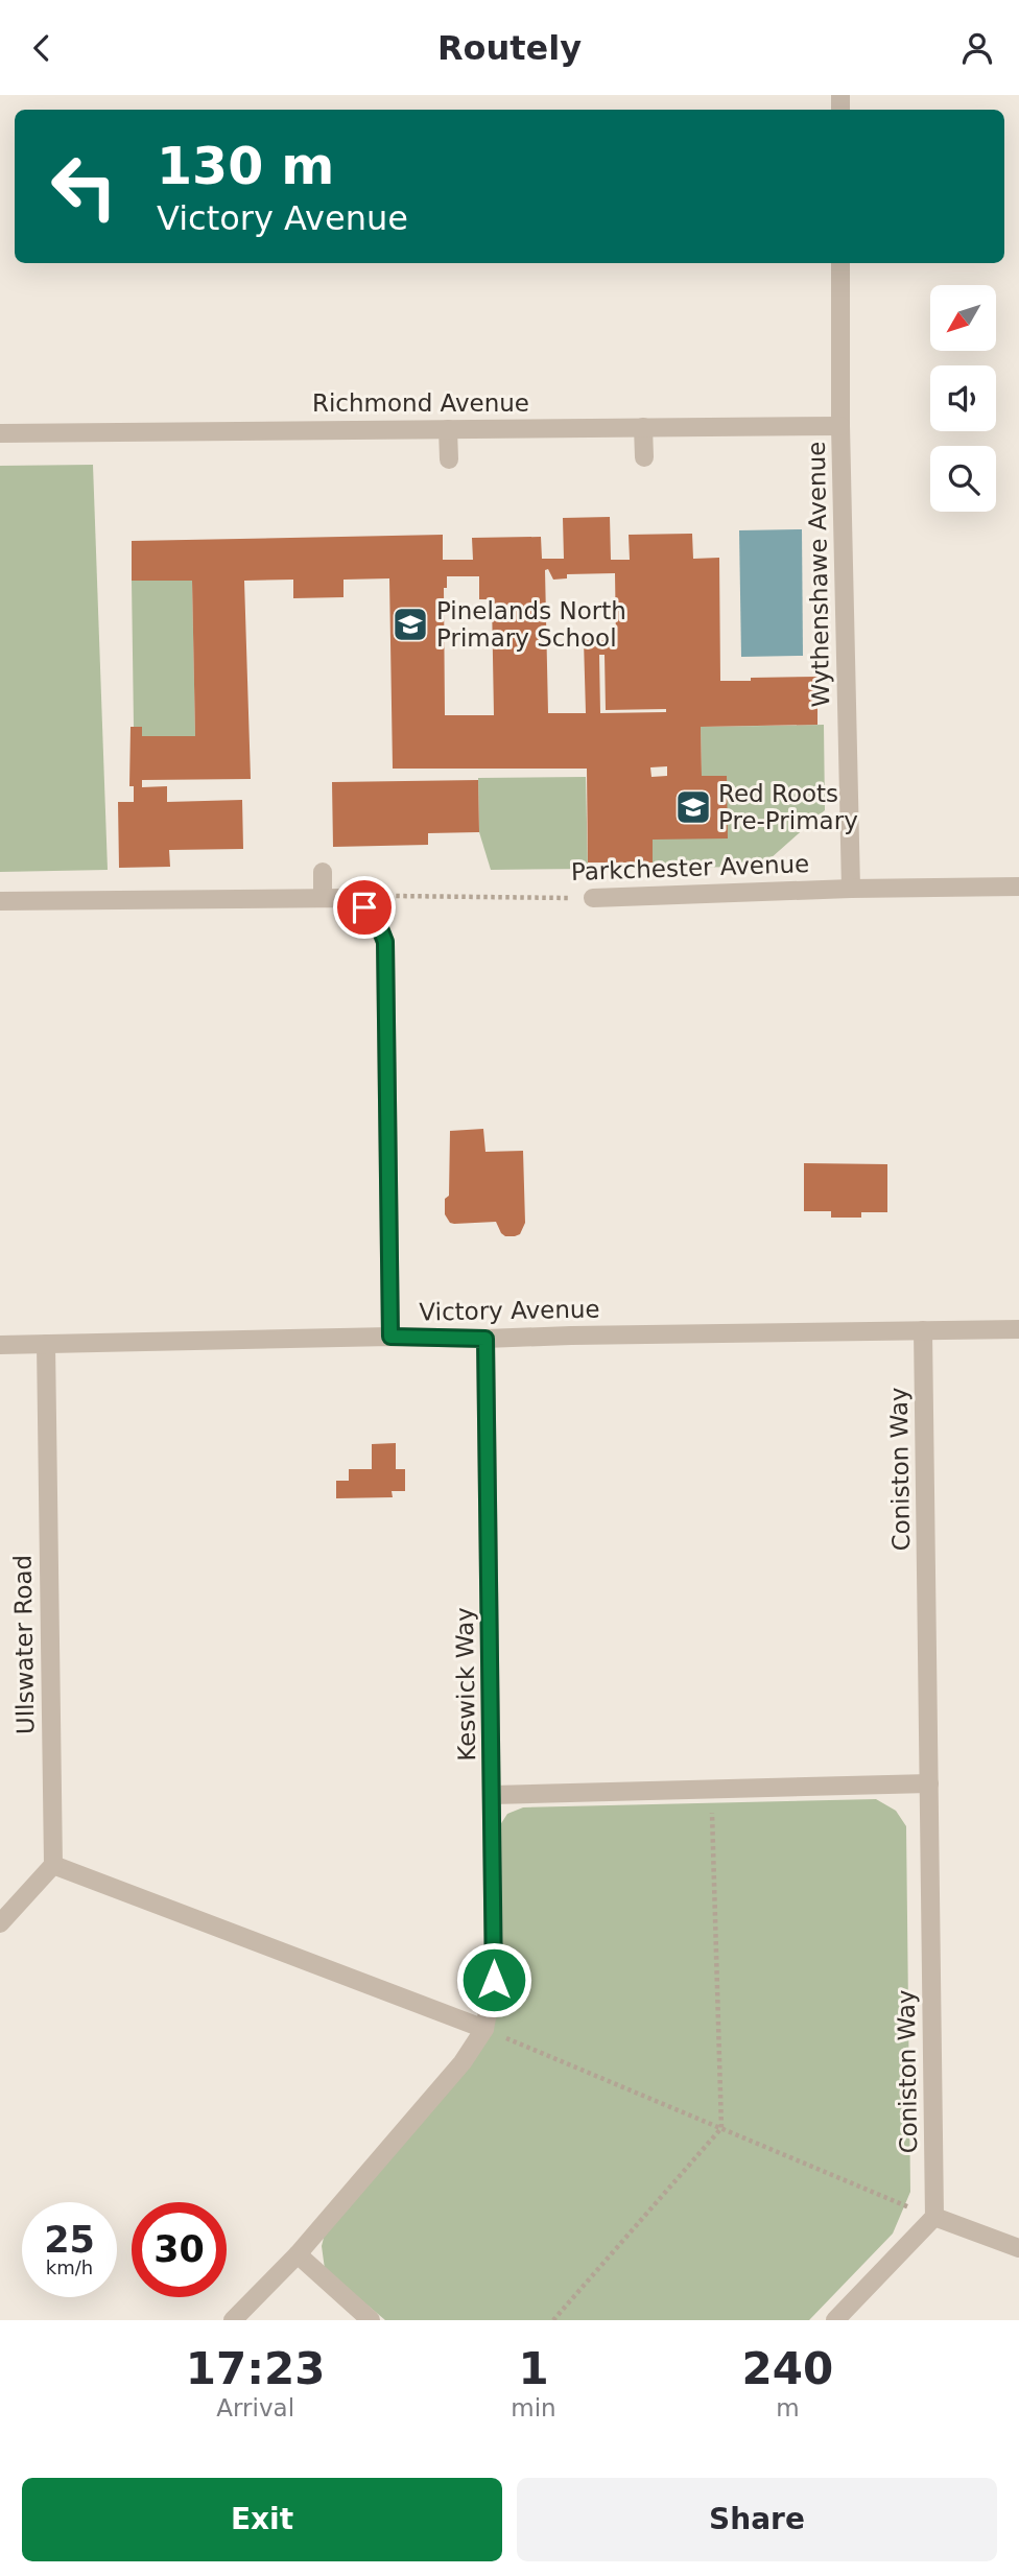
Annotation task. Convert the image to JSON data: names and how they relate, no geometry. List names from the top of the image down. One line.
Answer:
{"streets":{"street":["Richmond Avenue","Wythenshawe Avenue","Parkchester Avenue","Victory Avenue","Coniston Way","Ullswater Road","Keswick Way"]},"crossings":[["Richmond Avenue","Wythenshawe Avenue"],["Wythenshawe Avenue","Parkchester Avenue"],["Victory Avenue","Coniston Way"],["Victory Avenue","Ullswater Road"],["Victory Avenue","Keswick Way"]],"places":{"school or university":["Pinelands North Primary School","Red Roots Pre-Primary"]},"north":"bottom left","page":{"header":"Routely","turn":["130 m","Victory Avenue"],"speed":"25 km/h","limit":"30","eta":["17:23","Arrival","1","min","240","m"],"buttons":["Exit","Share"]}}
